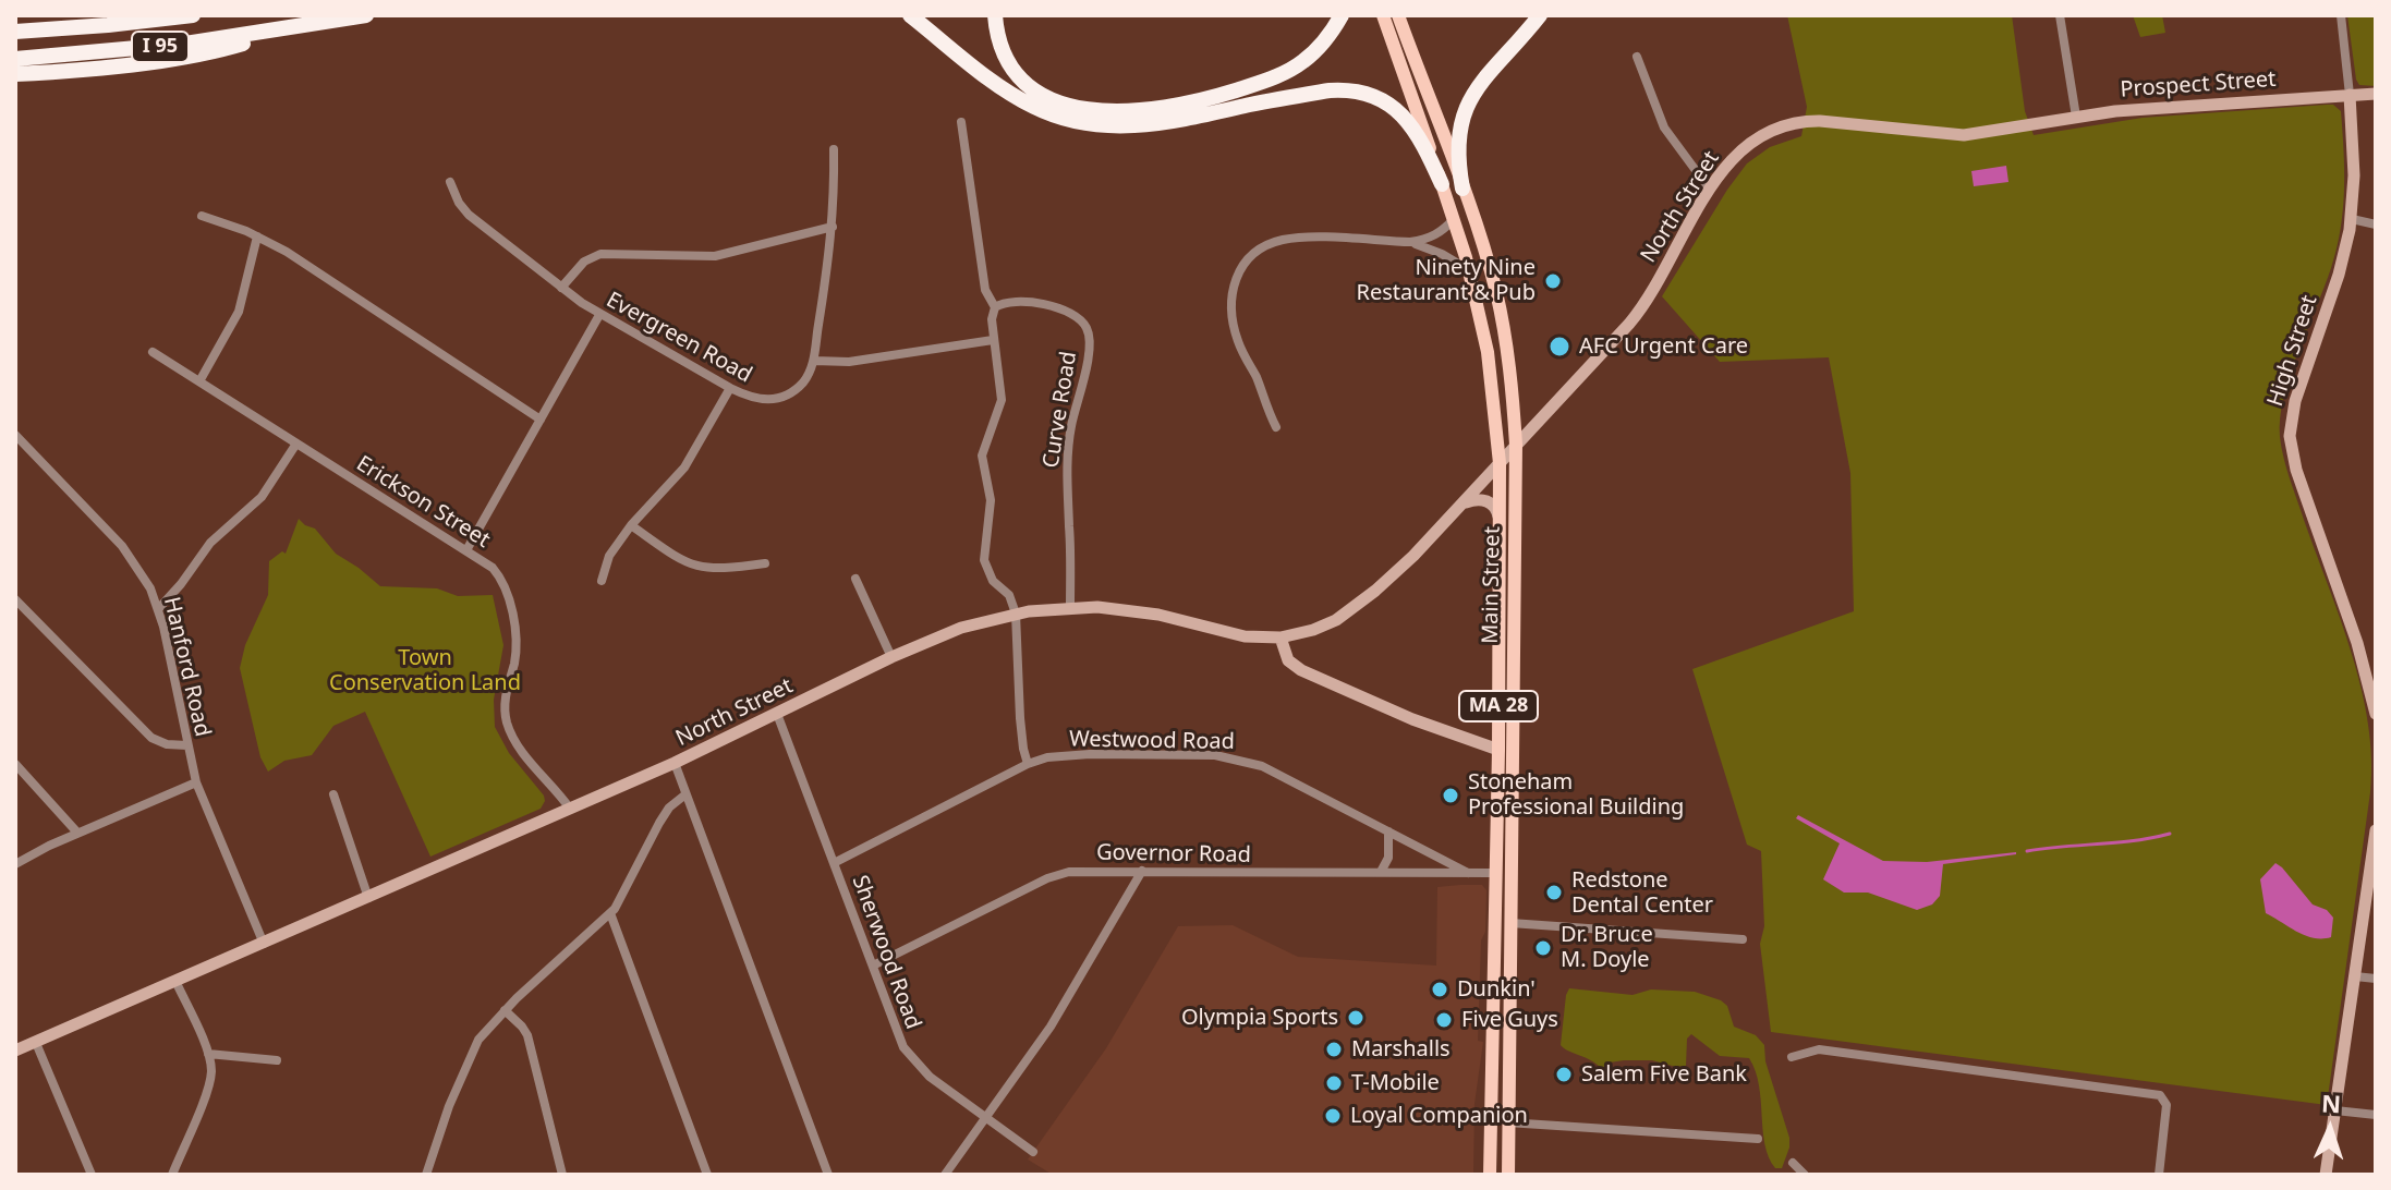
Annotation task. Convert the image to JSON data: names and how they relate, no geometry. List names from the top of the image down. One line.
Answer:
{"streets":{"highway":["I 95"],"main road":["Main Street","MA 28"],"street":["Prospect Street","North Street","Evergreen Road","High Street","Curve Road","Erickson Street","Hanford Road","Westwood Road","Governor Road","Sherwood Road"]},"crossings":[["Prospect Street","North Street"],["Prospect Street","High Street"],["North Street","Curve Road"],["North Street","Erickson Street"],["North Street","Main Street"],["North Street","Hanford Road"],["North Street","Sherwood Road"],["Main Street","Governor Road"],["Westwood Road","Governor Road"],["Westwood Road","Sherwood Road"],["Governor Road","Sherwood Road"]],"parks":["Town Conservation Land"],"places":["Ninety Nine Restaurant & Pub","AFC Urgent Care","Stoneham Professional Building","Redstone Dental Center","Dr. Bruce M. Doyle","Dunkin'","Olympia Sports","Five Guys","Marshalls","Salem Five Bank","T-Mobile","Loyal Companion"],"north":"top"}
